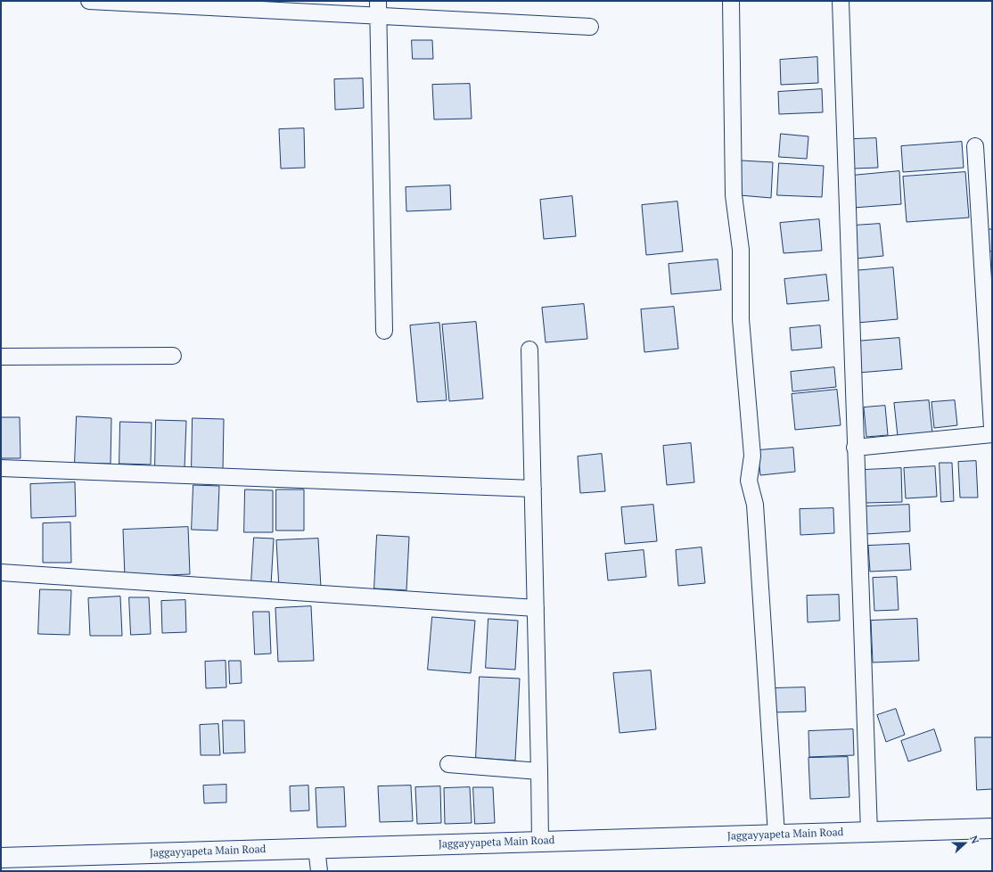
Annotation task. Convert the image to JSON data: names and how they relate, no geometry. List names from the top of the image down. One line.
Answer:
{"streets":{"main road":["Jaggayyapeta Main Road"]},"north":"right"}
